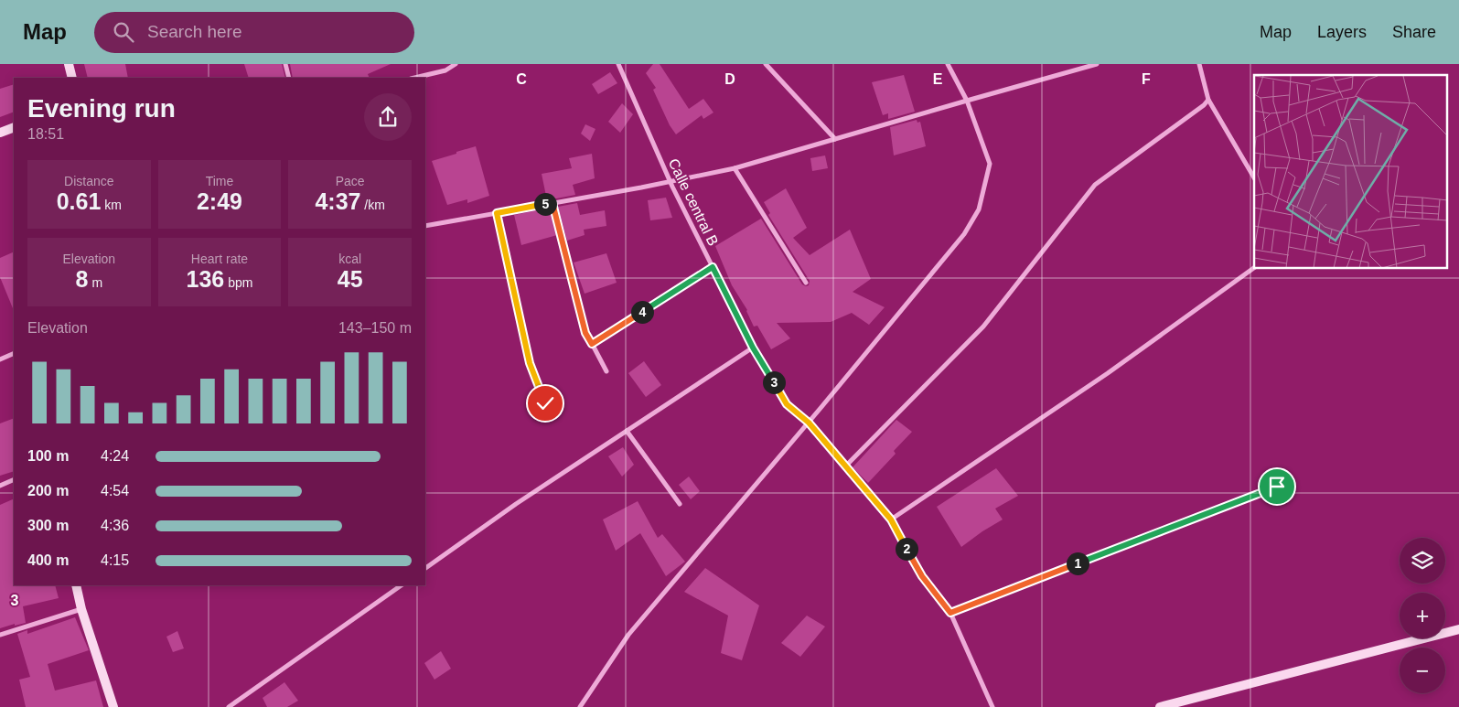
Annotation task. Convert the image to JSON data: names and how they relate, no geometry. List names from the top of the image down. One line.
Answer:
{"streets":{"street":["Calle central B"]},"page":{"header":"Map","search":"Search here","nav":["Map","Layers","Share"],"heading":["Evening run","18:51"],"stats":[["Distance","0.61 km"],["Time","2:49"],["Pace","4:37 /km"],["Elevation","8 m"],["Heart rate","136 bpm"],["kcal","45"]],"pins":["5","4","3","2","1"],"chart":["Elevation","143–150 m"],"list":[{"name":"100 m","note":"4:24"},{"name":"200 m","note":"4:54"},{"name":"300 m","note":"4:36"},{"name":"400 m","note":"4:15"}],"map_buttons":["+","−"]},"grid":{"columns":["C","D","E","F"],"rows":["3"]}}
